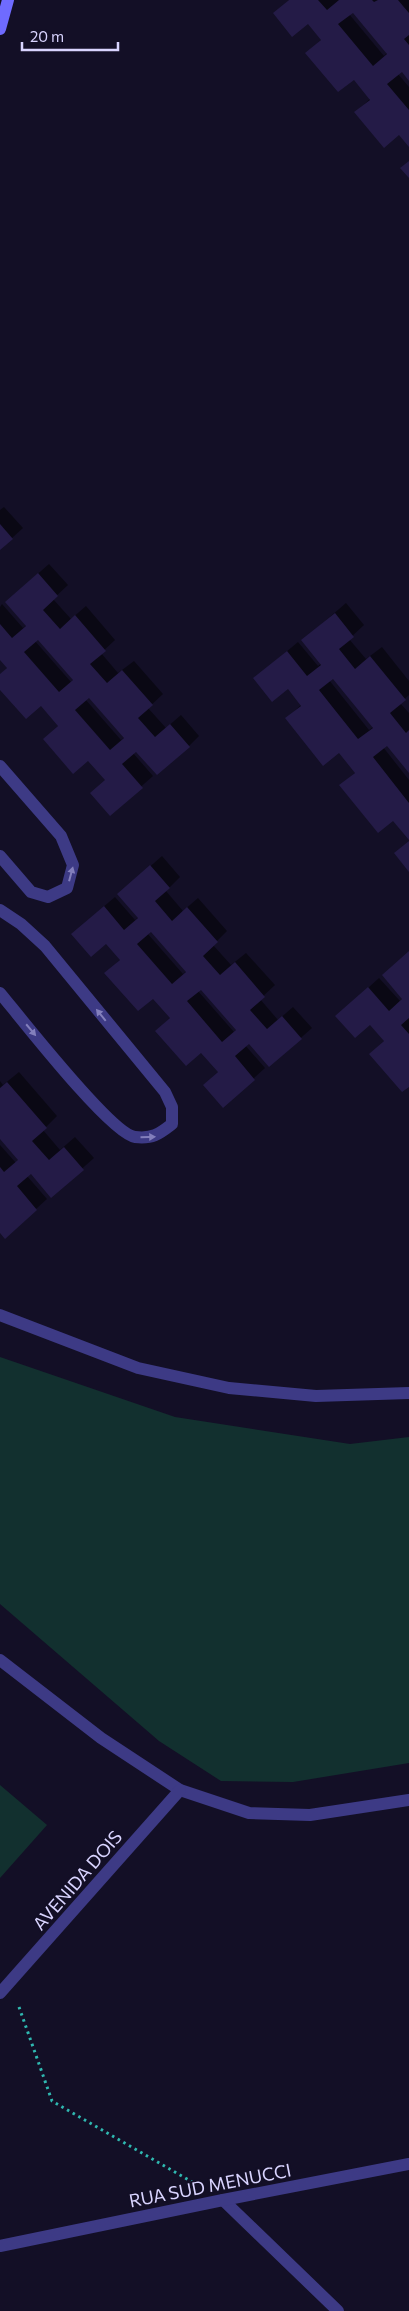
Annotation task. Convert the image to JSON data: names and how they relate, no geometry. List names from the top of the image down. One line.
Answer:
{"streets":{"street":["AVENIDA DOIS","RUA SUD MENUCCI"]},"scale_bar":"20 m"}
